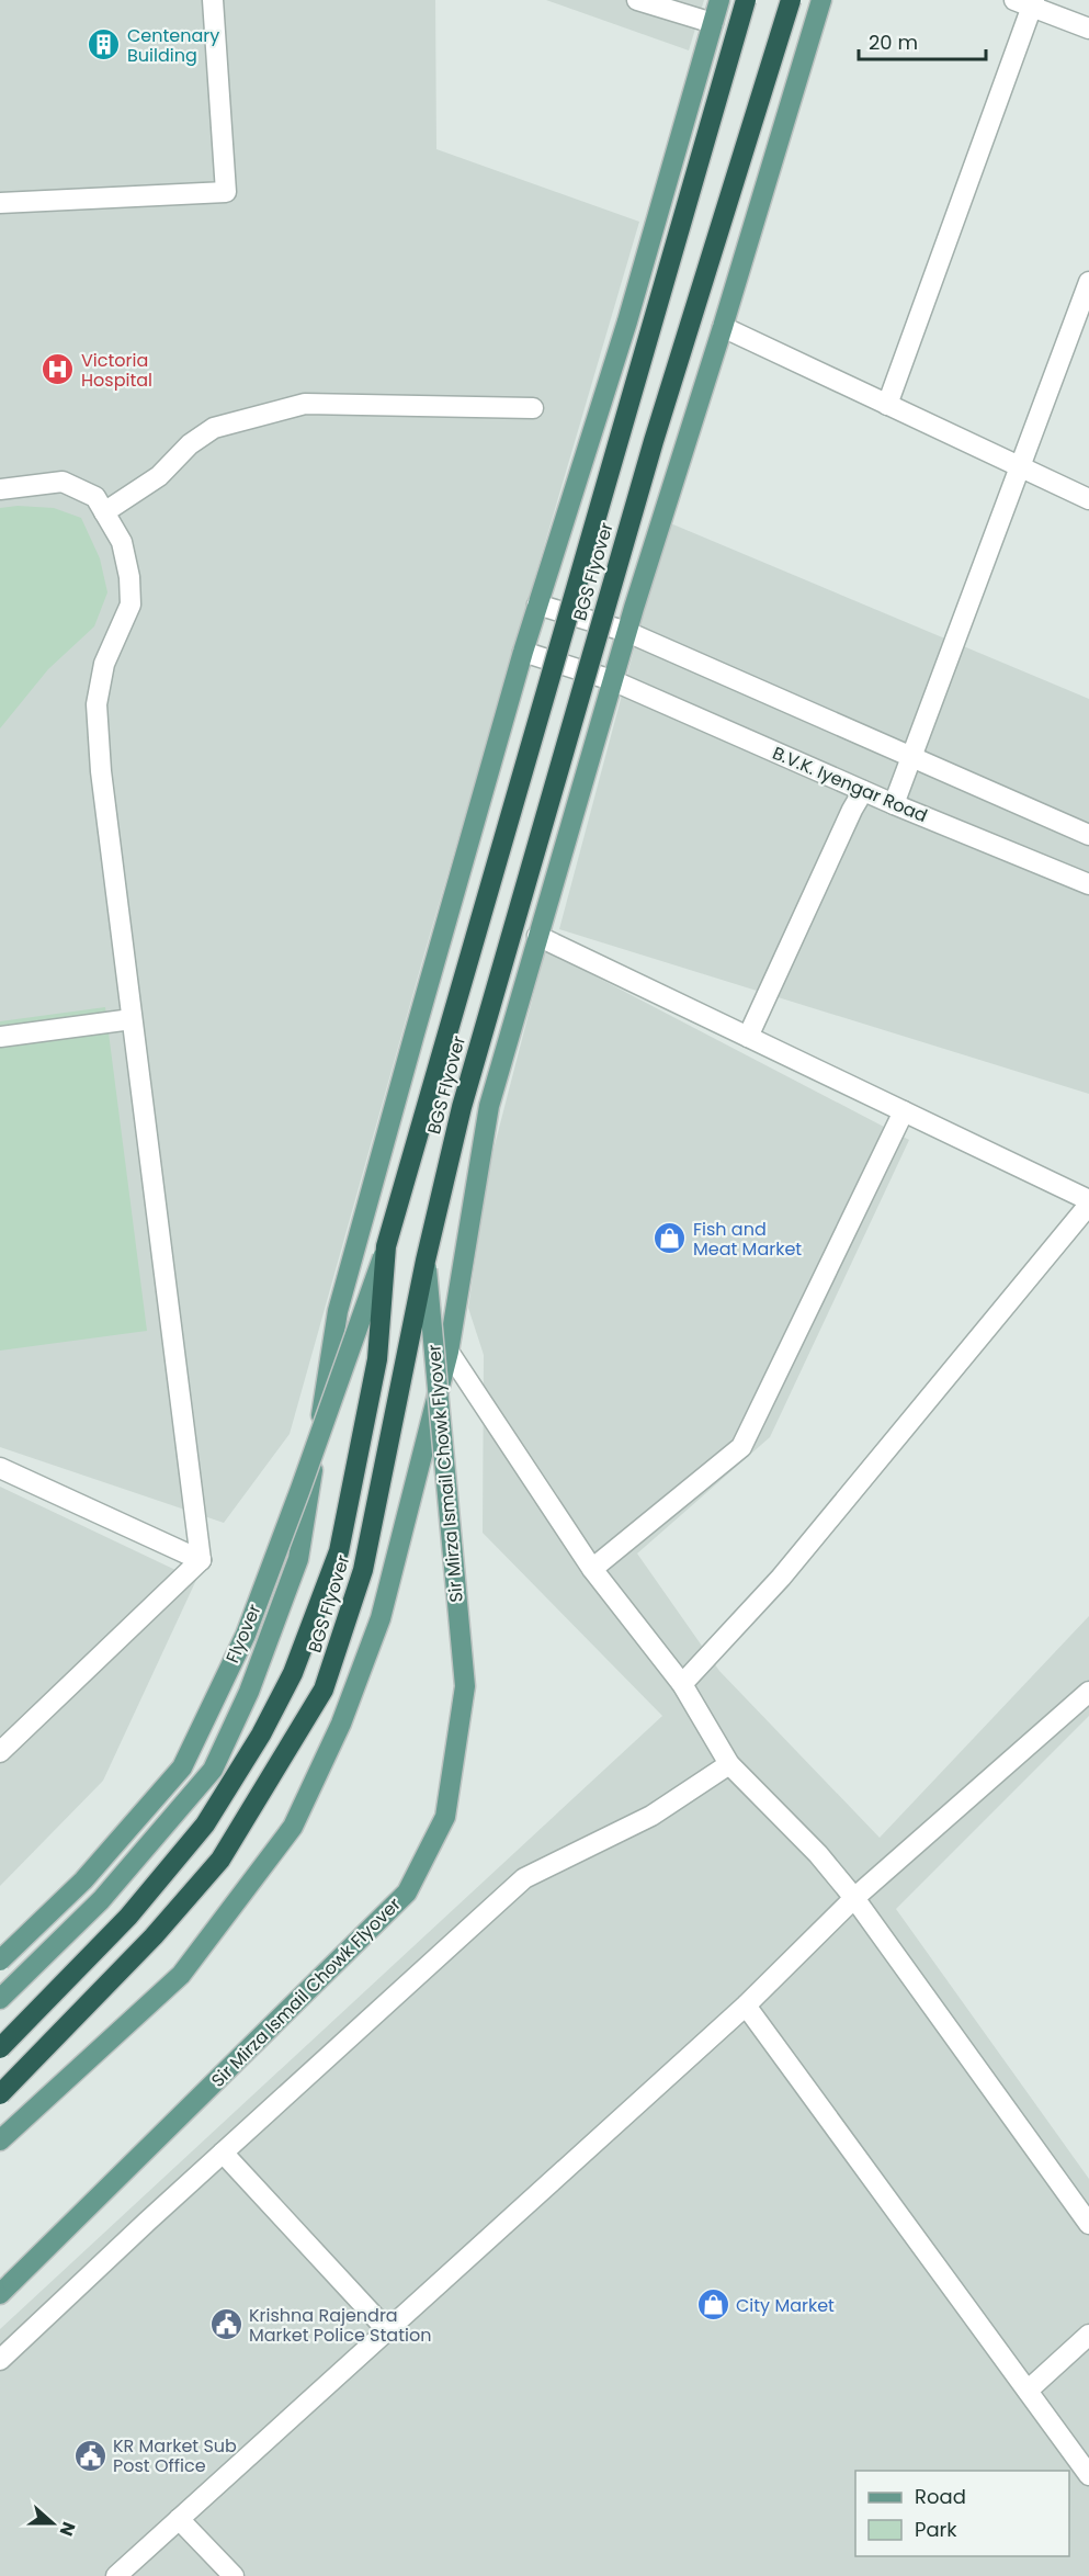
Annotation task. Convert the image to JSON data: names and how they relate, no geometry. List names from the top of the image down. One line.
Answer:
{"streets":{"highway":["BGS Flyover"],"main road":["Sir Mirza Ismail Chowk Flyover","Flyover"],"street":["B.V.K. Iyengar Road"]},"crossings":[["BGS Flyover","Sir Mirza Ismail Chowk Flyover"],["BGS Flyover","Flyover"]],"places":{"building":["Centenary Building"],"hospital":["Victoria Hospital"],"shop":["Fish and Meat Market","City Market"],"public building":["Krishna Rajendra Market Police Station","KR Market Sub Post Office"]},"legend":["Road","Park"],"scale_bar":"20 m","north":"right"}
